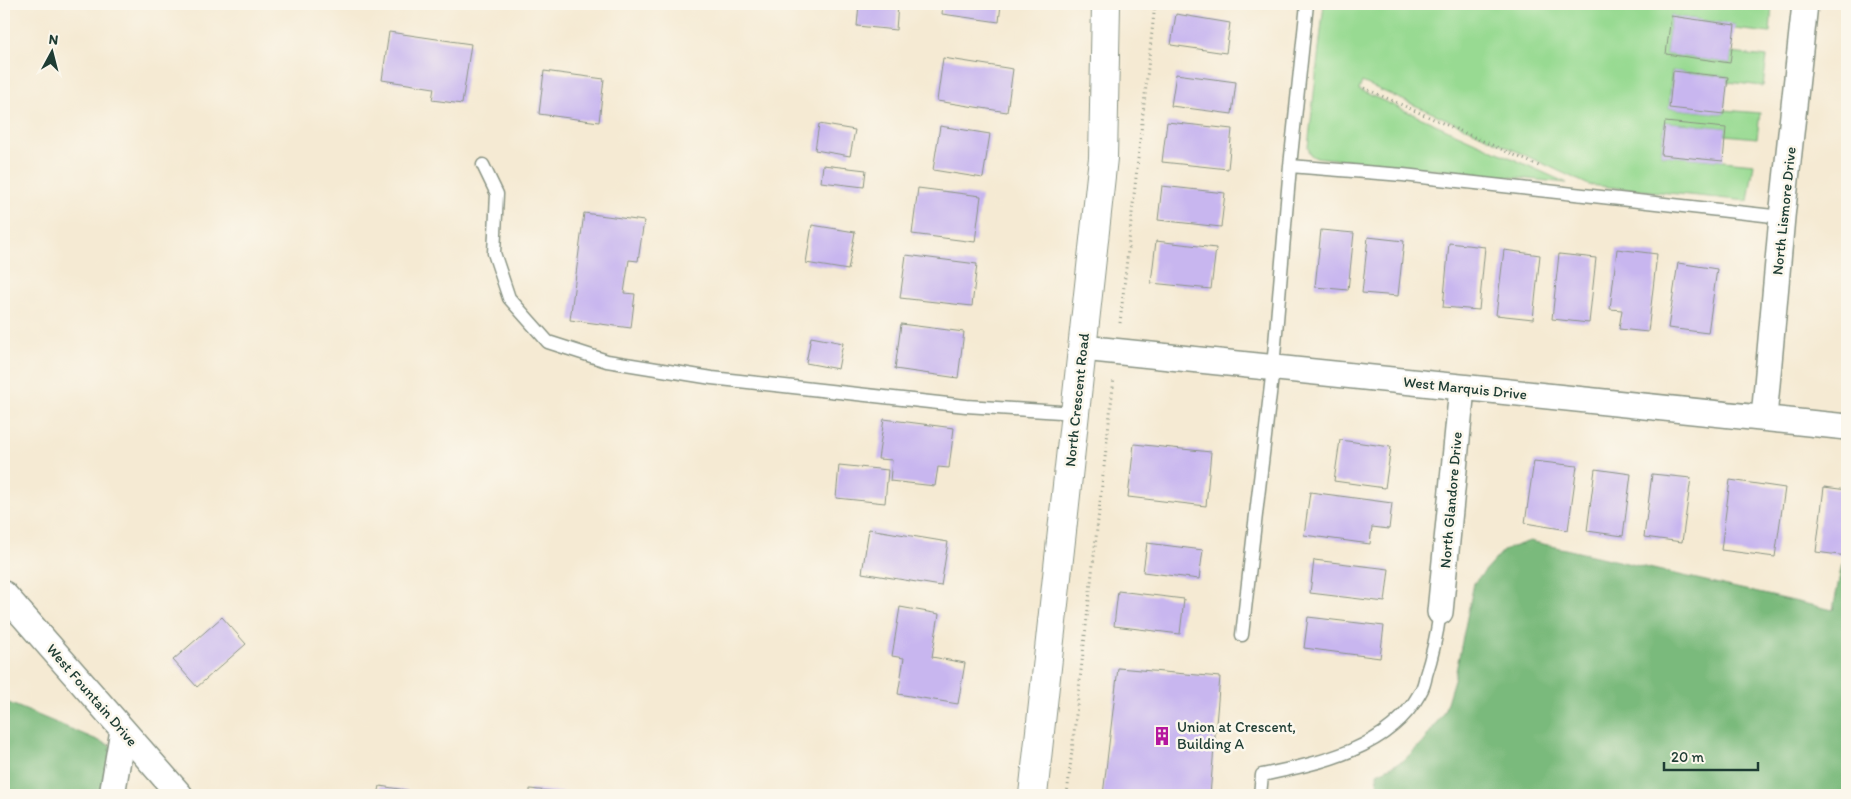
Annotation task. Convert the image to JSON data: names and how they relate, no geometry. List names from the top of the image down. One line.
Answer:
{"streets":{"street":["North Lismore Drive","West Marquis Drive","North Crescent Road","North Glandore Drive","West Fountain Drive"]},"crossings":[["North Lismore Drive","West Marquis Drive"],["West Marquis Drive","North Crescent Road"],["West Marquis Drive","North Glandore Drive"]],"places":{"building":["Union at Crescent, Building A"]},"scale_bar":"20 m","north":"top"}
